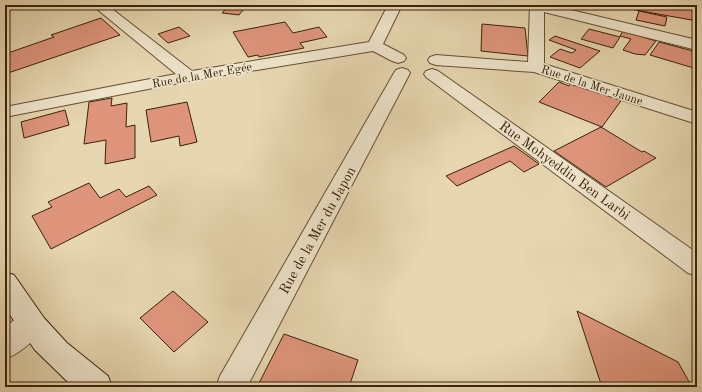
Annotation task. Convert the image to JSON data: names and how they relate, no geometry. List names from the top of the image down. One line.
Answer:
{"streets":{"street":["Rue de la Mer Egée","Rue de la Mer Jaune","Rue Mohyeddin Ben Larbi","Rue de la Mer du Japon"]},"crossings":[["Rue de la Mer Jaune","Rue Mohyeddin Ben Larbi"],["Rue de la Mer Jaune","Rue de la Mer du Japon"],["Rue Mohyeddin Ben Larbi","Rue de la Mer du Japon"]]}
